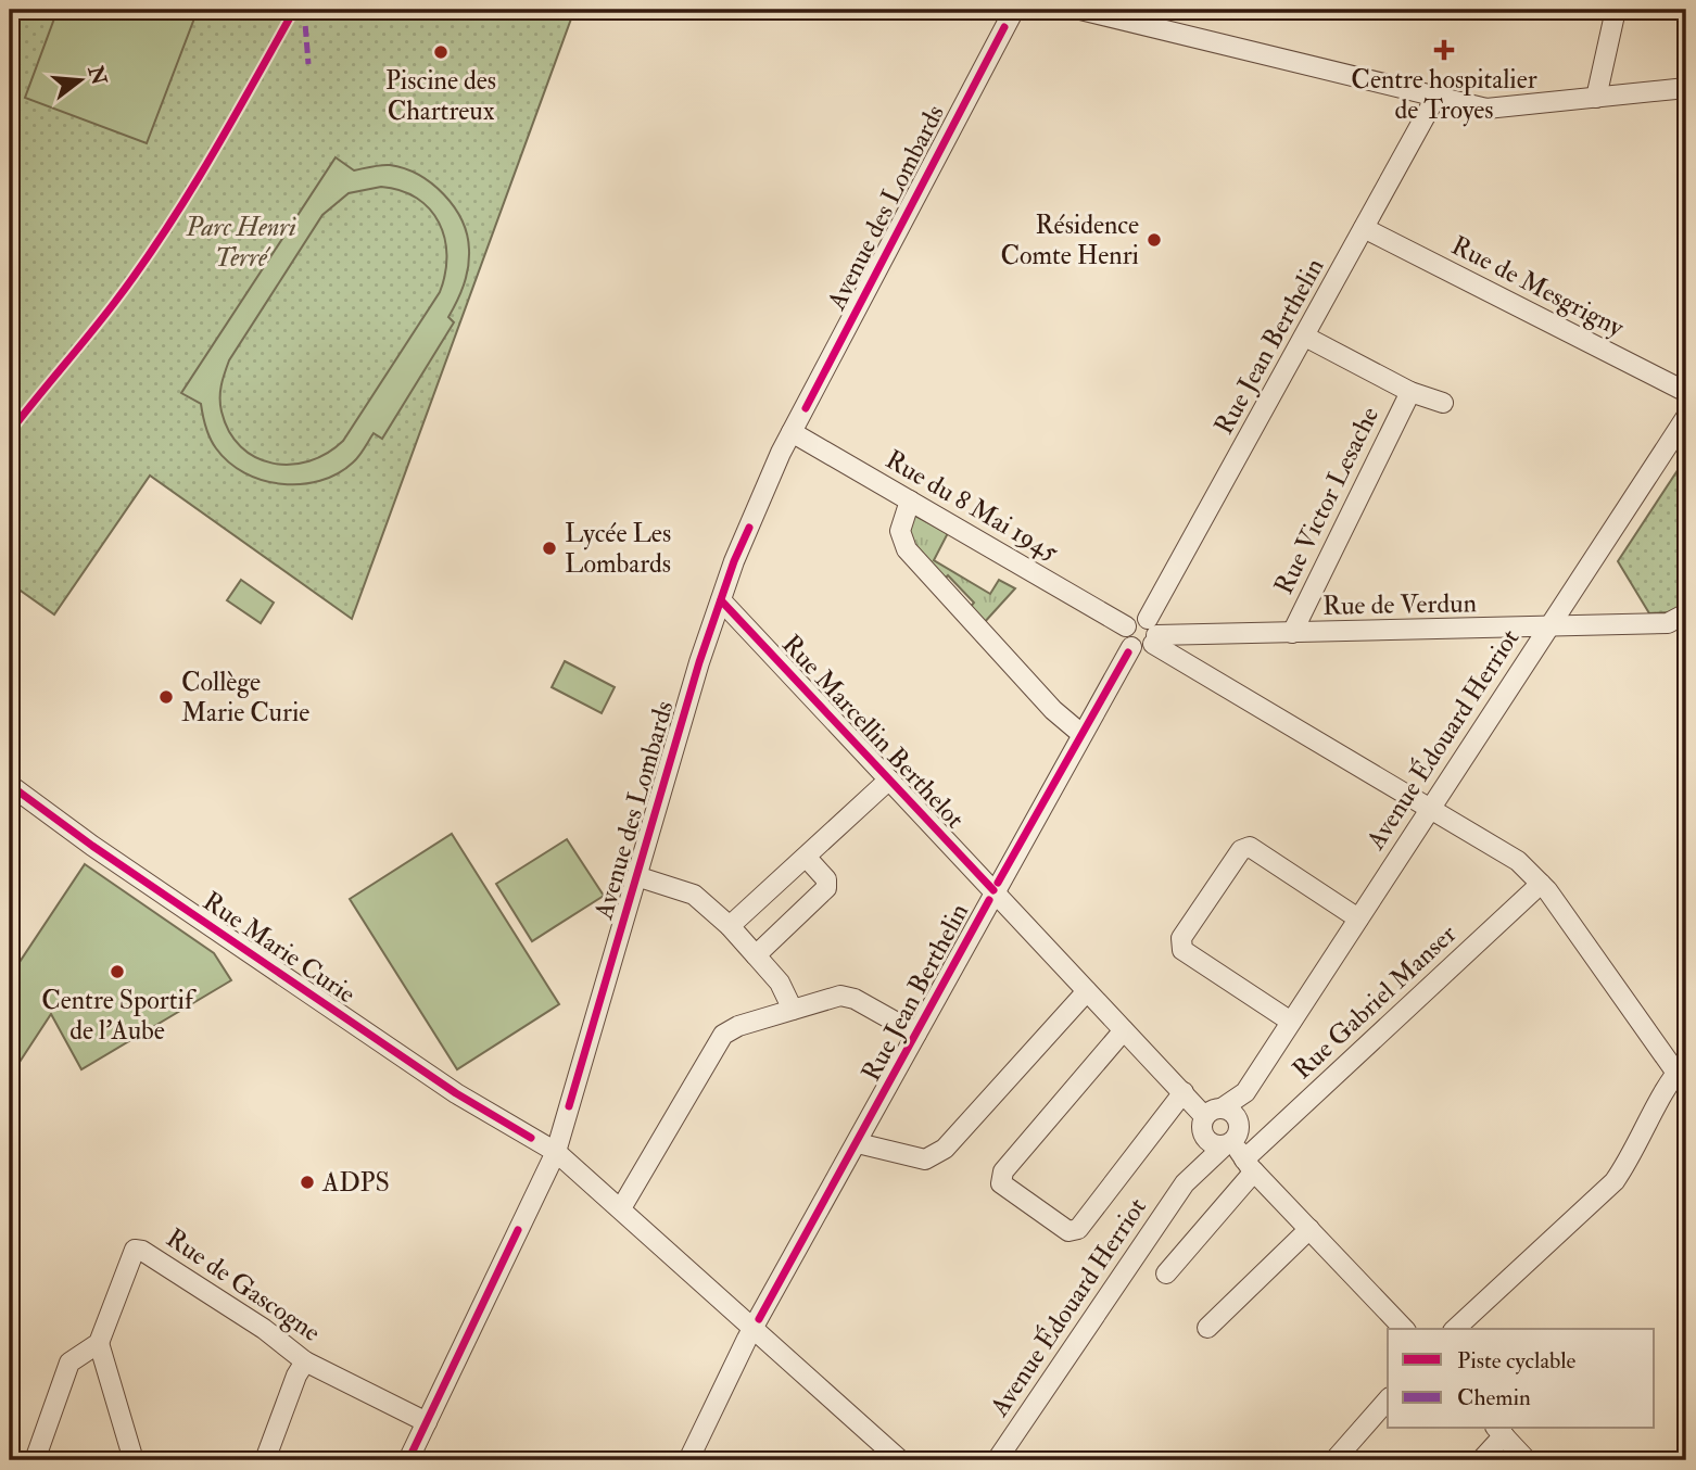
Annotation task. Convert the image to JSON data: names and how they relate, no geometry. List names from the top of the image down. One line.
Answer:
{"streets":{"street":["Avenue des Lombards","Rue de Mesgrigny","Rue Jean Berthelin","Rue Victor Lesache","Rue du 8 Mai 1945","Rue de Verdun","Rue Marcellin Berthelot","Avenue Édouard Herriot","Rue Marie Curie","Rue Gabriel Manser","Rue de Gascogne"]},"crossings":[["Avenue des Lombards","Rue du 8 Mai 1945"],["Avenue des Lombards","Rue Marcellin Berthelot"],["Avenue des Lombards","Rue Marie Curie"],["Avenue des Lombards","Rue de Gascogne"],["Rue de Mesgrigny","Rue Jean Berthelin"],["Rue Jean Berthelin","Rue Victor Lesache"],["Rue Jean Berthelin","Rue du 8 Mai 1945"],["Rue Jean Berthelin","Rue de Verdun"],["Rue Jean Berthelin","Rue Marcellin Berthelot"],["Rue Jean Berthelin","Rue Marie Curie"],["Rue Victor Lesache","Rue de Verdun"],["Rue du 8 Mai 1945","Rue de Verdun"],["Rue de Verdun","Avenue Édouard Herriot"],["Rue Marcellin Berthelot","Avenue Édouard Herriot"]],"parks":["Parc Henri Terré"],"places":{"health":["Centre hospitalier de Troyes"],"other":["Piscine des Chartreux","Résidence Comte Henri","Lycée Les Lombards","Collège Marie Curie","Centre Sportif de l'Aube","ADPS"]},"legend":["Piste cyclable","Chemin"],"north":"right"}
